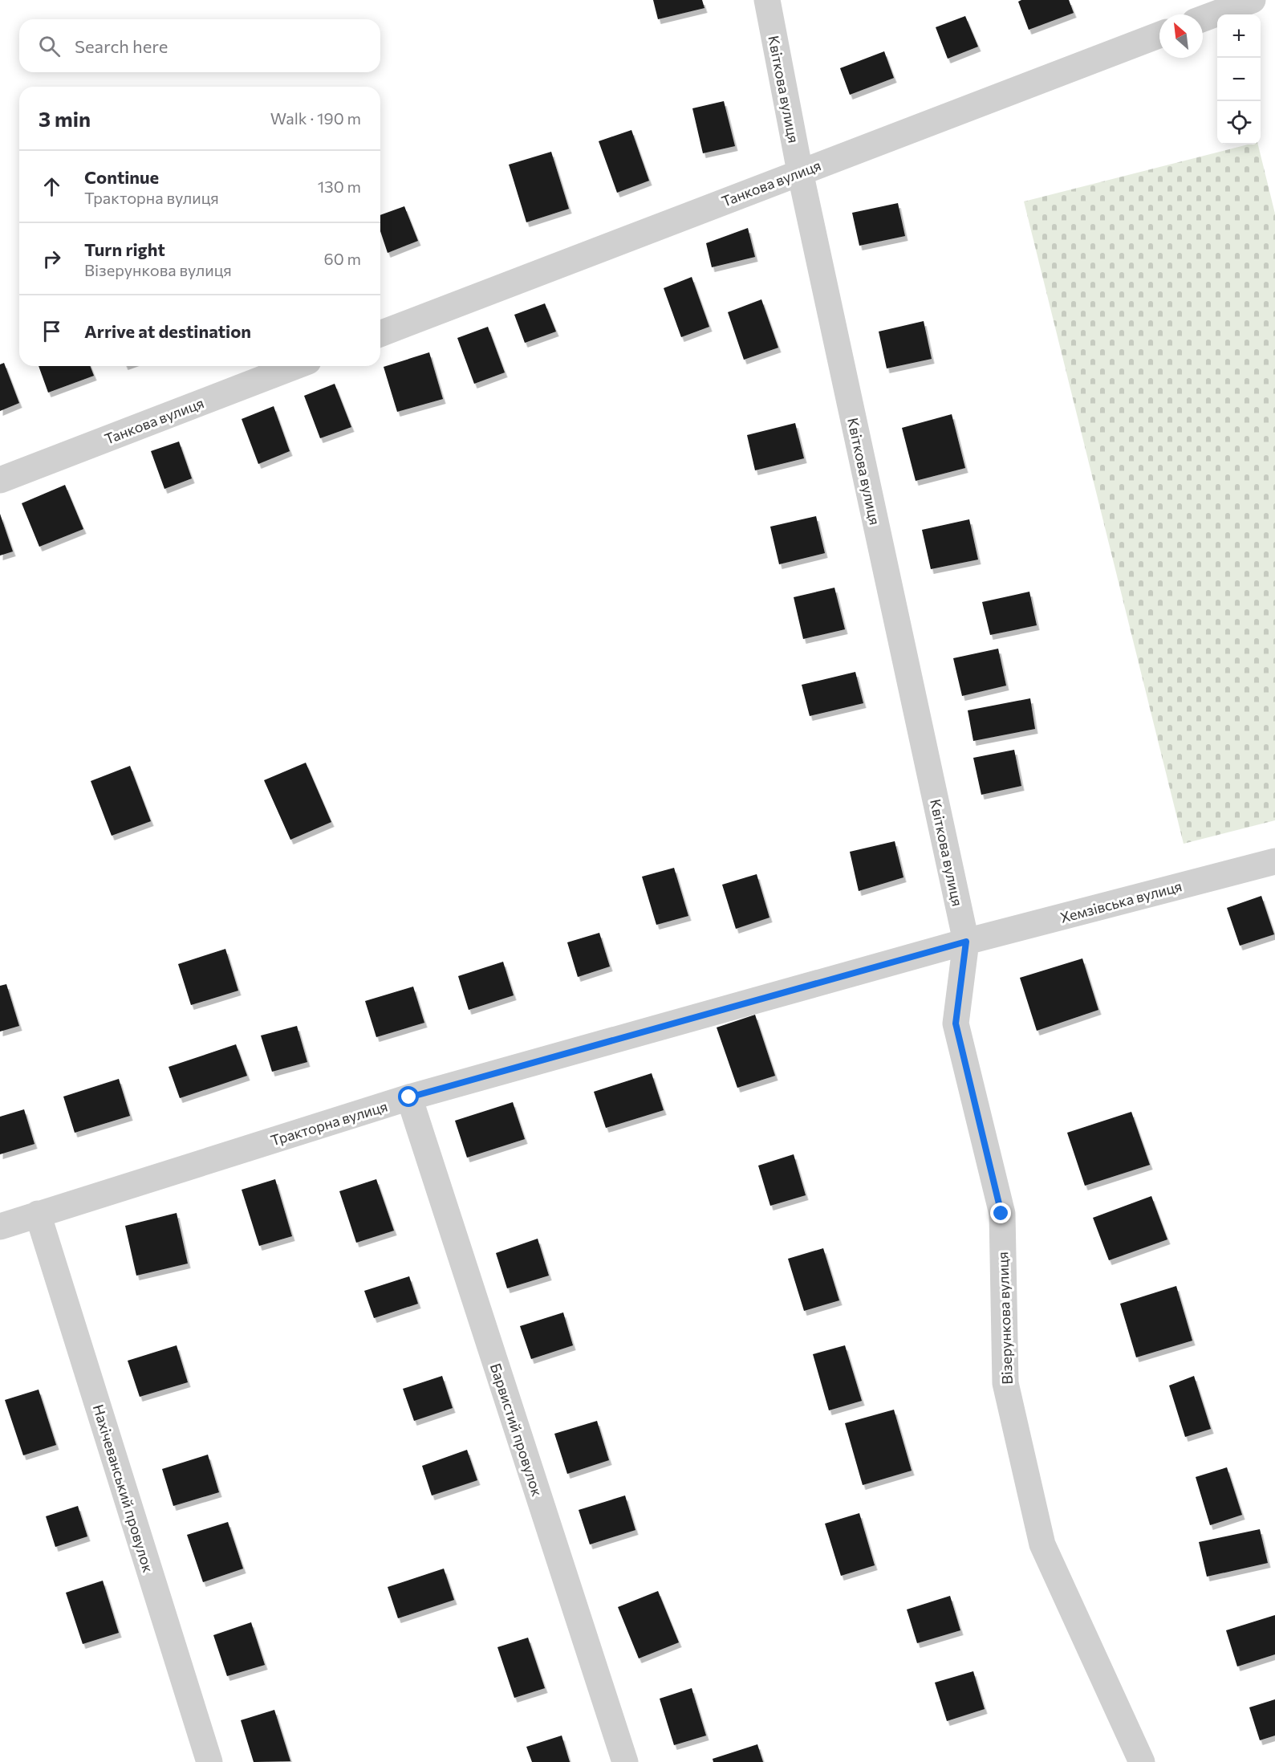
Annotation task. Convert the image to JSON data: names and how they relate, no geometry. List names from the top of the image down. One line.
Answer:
{"streets":{"street":["Квіткова вулиця","Танкова вулиця","Хемзівська вулиця","Тракторна вулиця","Візерункова вулиця","Барвистий провулок","Нахічеванський провулок"]},"crossings":[["Квіткова вулиця","Танкова вулиця"],["Квіткова вулиця","Хемзівська вулиця"],["Квіткова вулиця","Тракторна вулиця"],["Квіткова вулиця","Візерункова вулиця"],["Хемзівська вулиця","Тракторна вулиця"],["Хемзівська вулиця","Візерункова вулиця"],["Тракторна вулиця","Візерункова вулиця"],["Тракторна вулиця","Барвистий провулок"],["Тракторна вулиця","Нахічеванський провулок"]],"north":"top left","page":{"map_buttons":["+","−"],"search":"Search here","heading":["3 min","Walk · 190 m"],"list":[["Continue","Тракторна вулиця","130 m"],["Turn right","Візерункова вулиця","60 m"],"Arrive at destination"]}}
